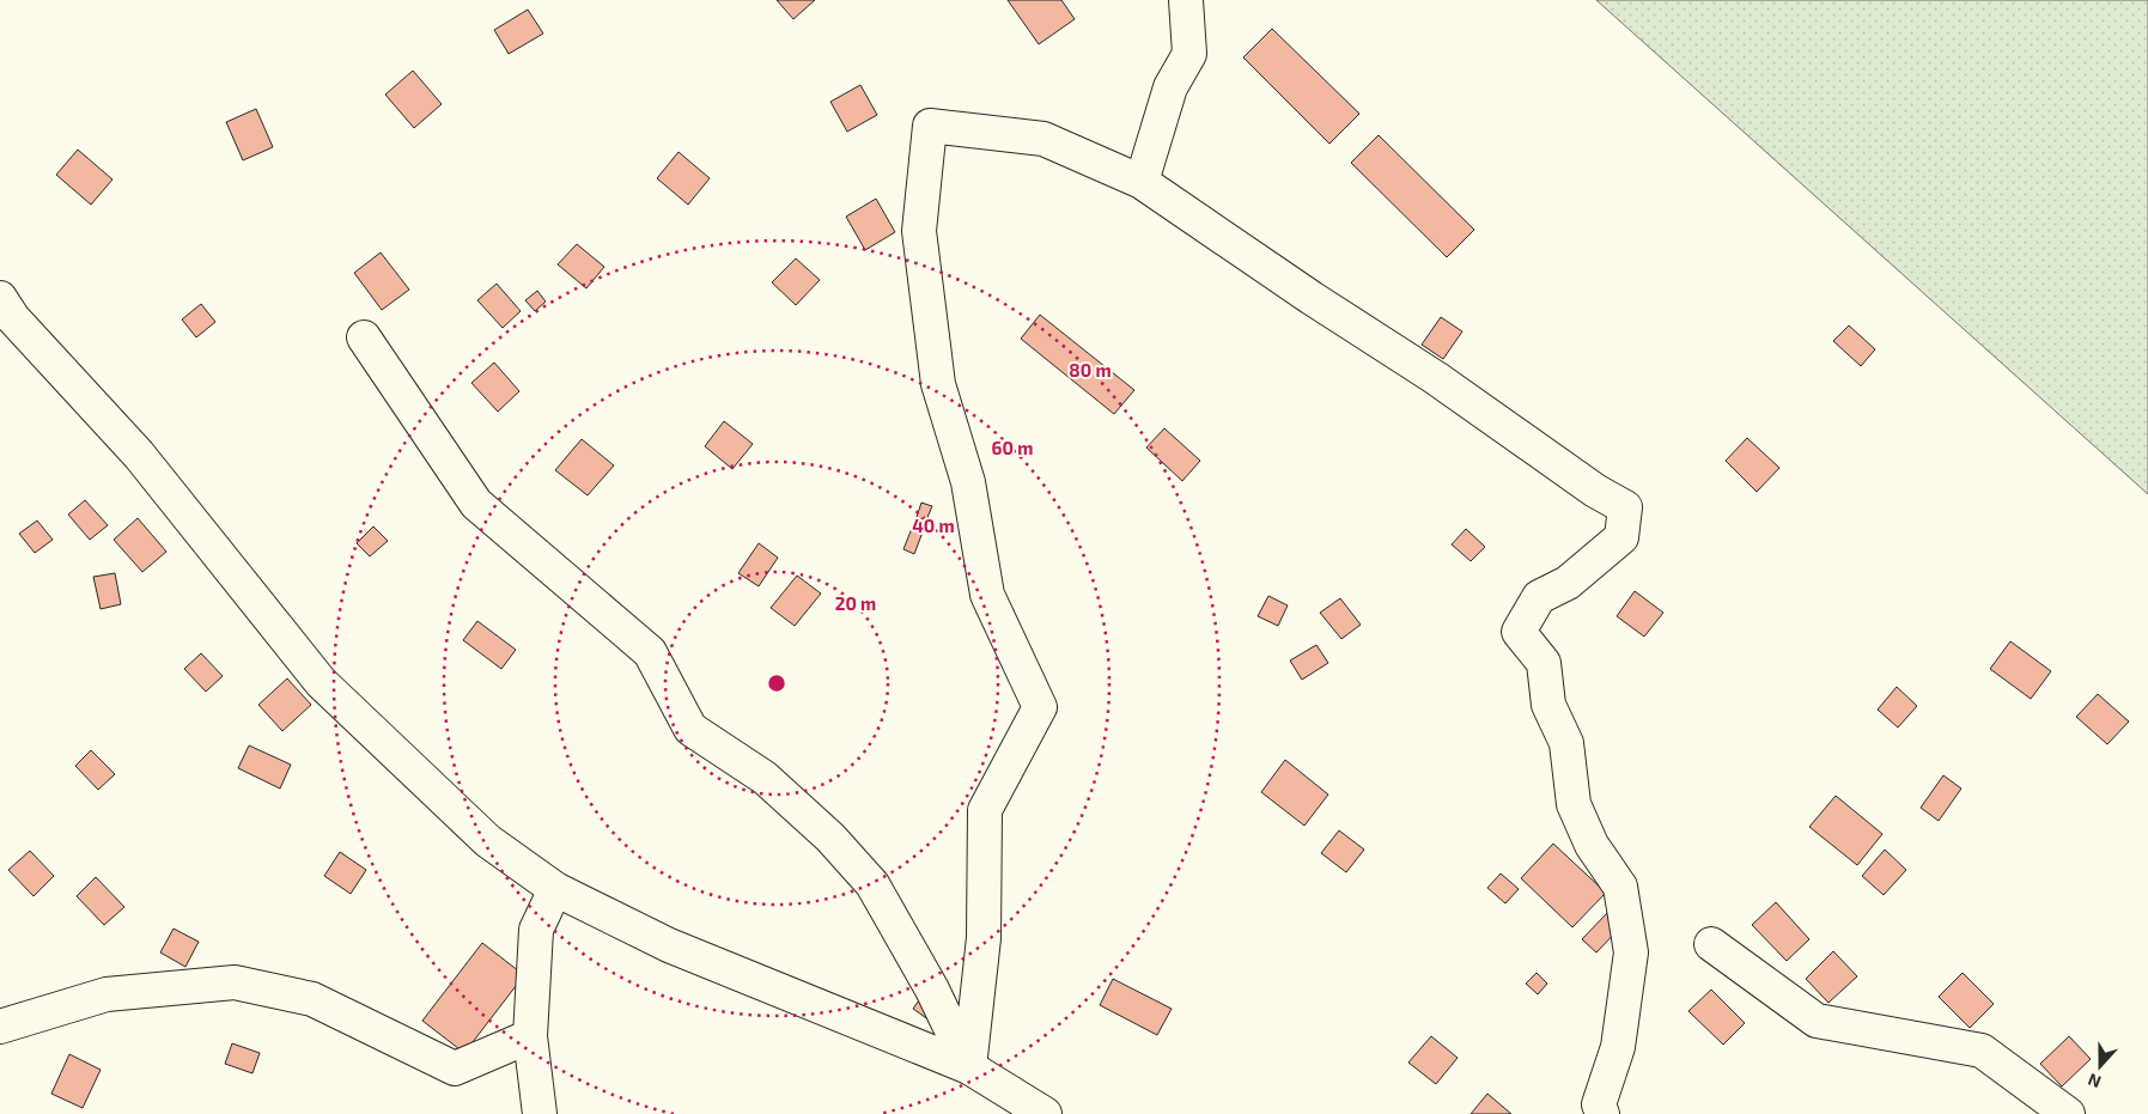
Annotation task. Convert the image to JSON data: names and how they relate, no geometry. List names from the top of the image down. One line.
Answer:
{"north":"bottom","rings":["80 m","60 m","40 m","20 m"]}
